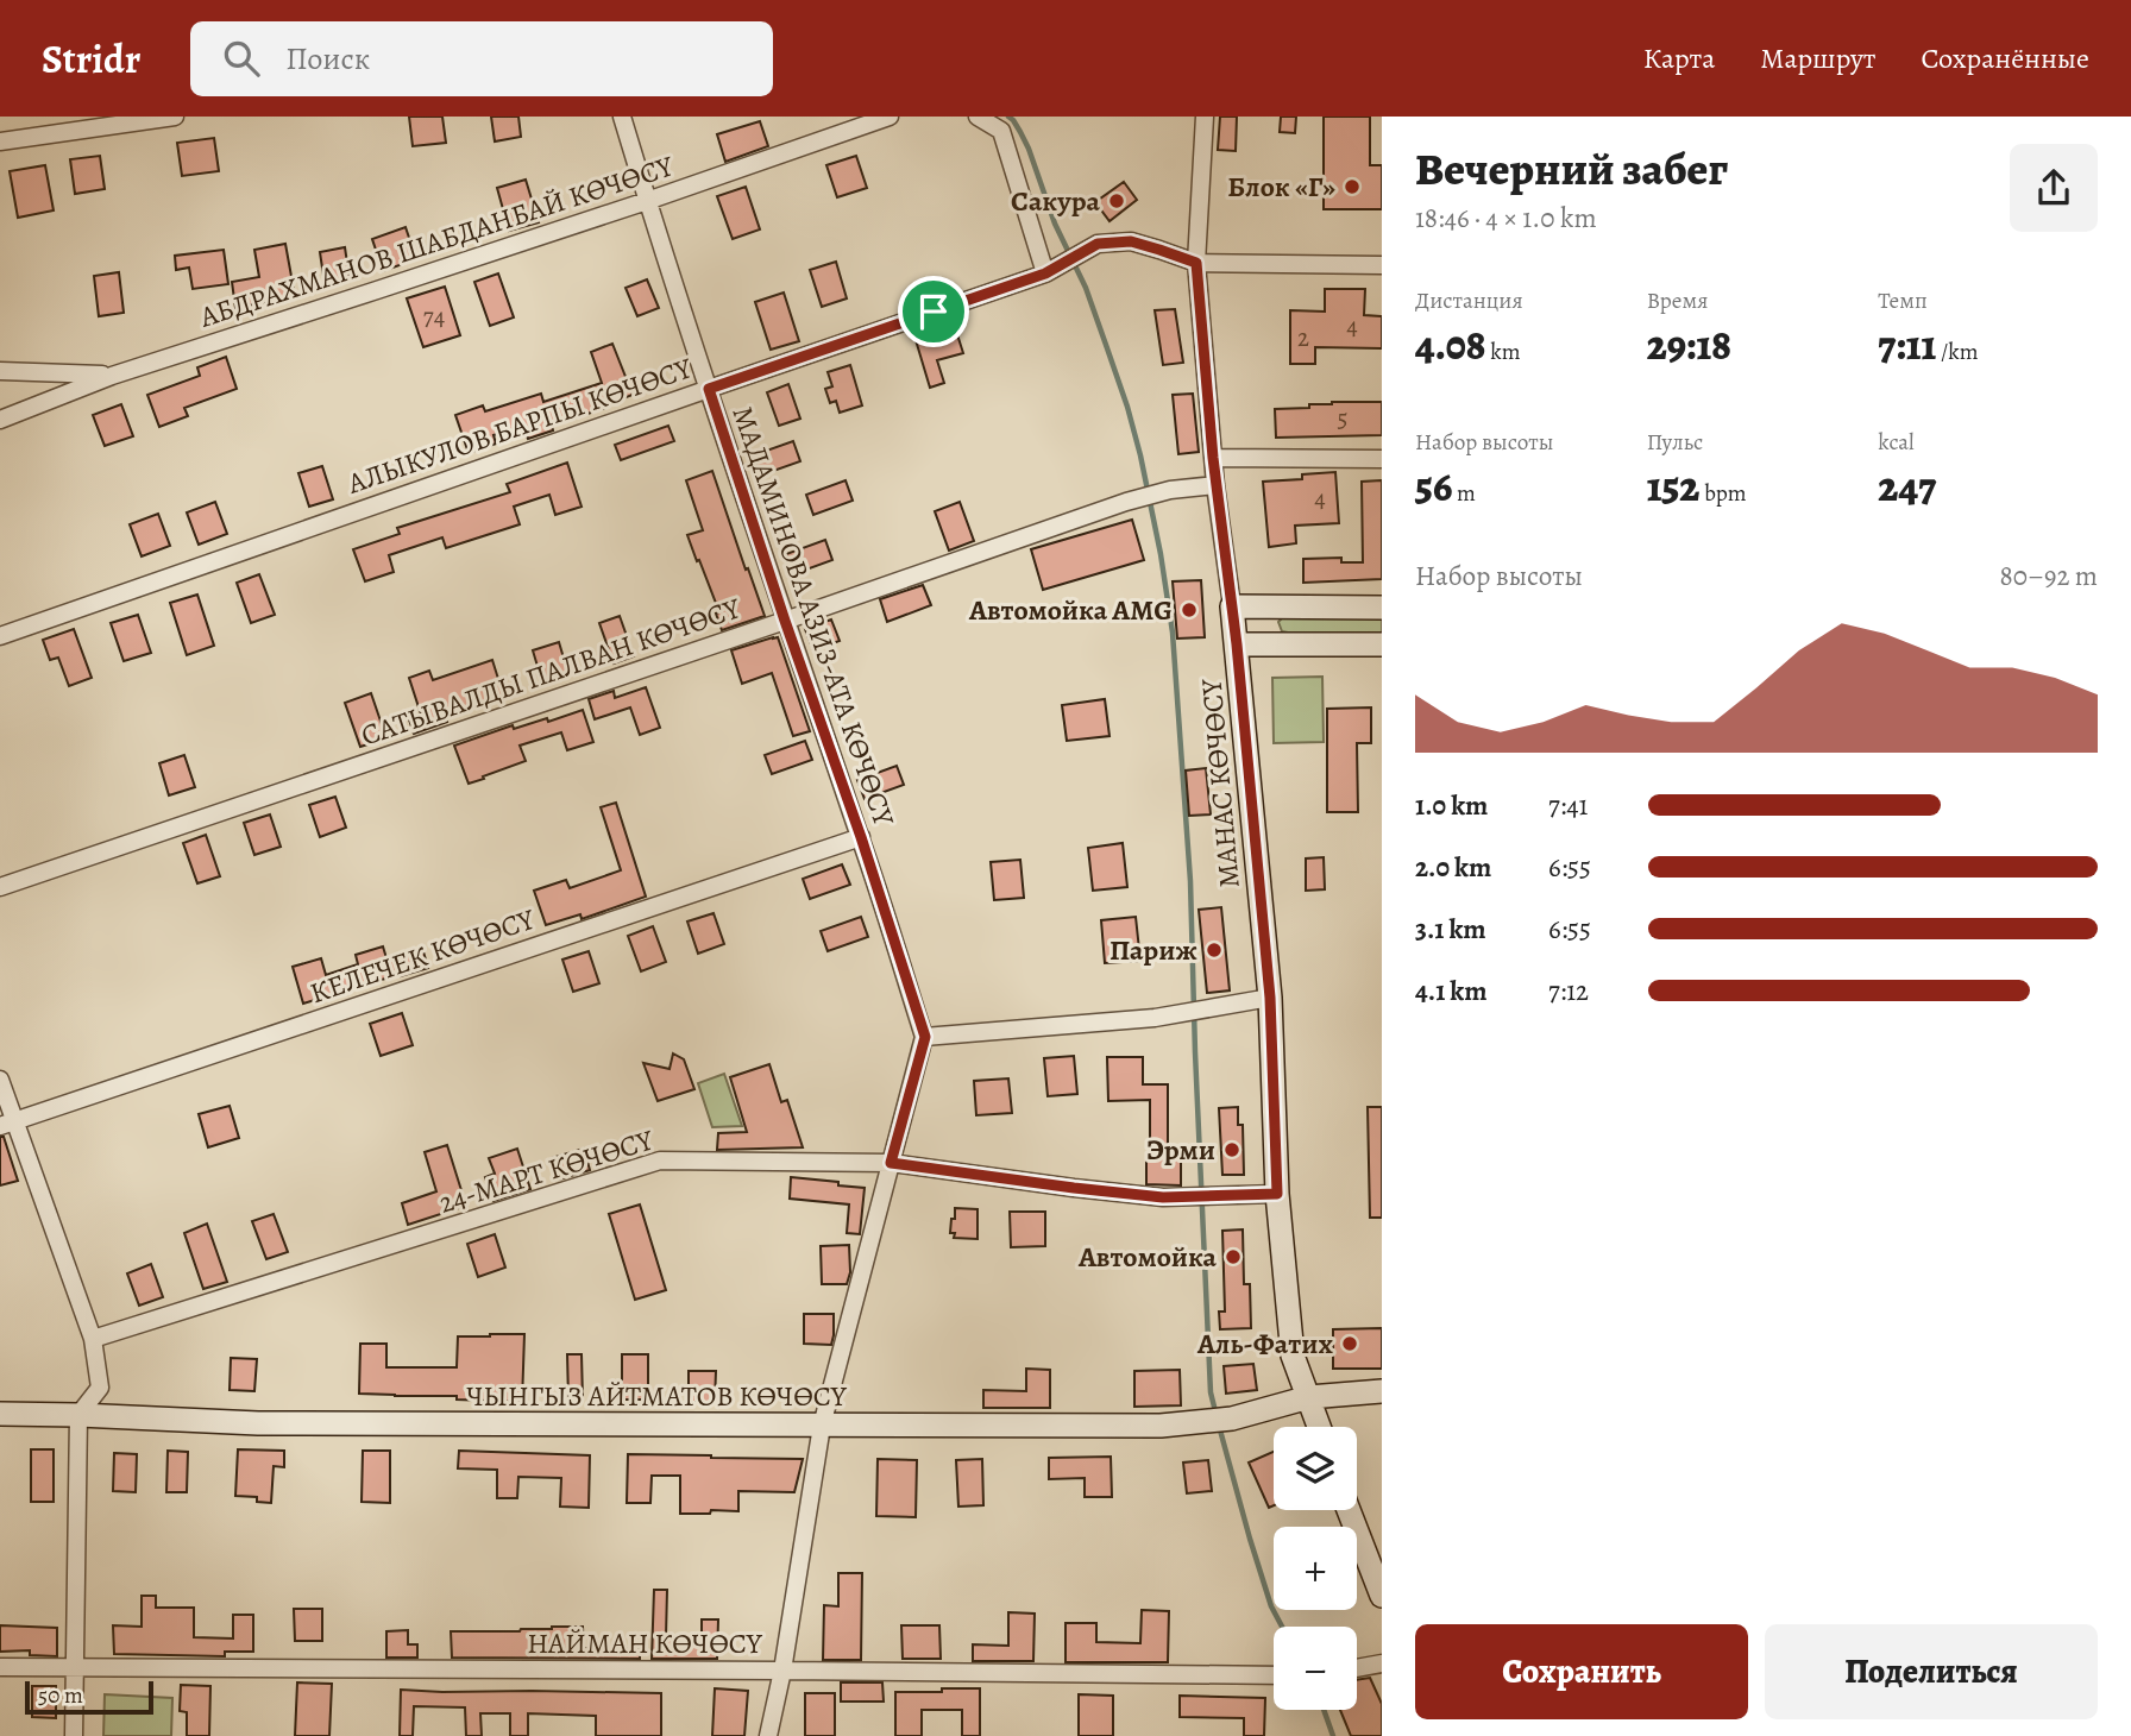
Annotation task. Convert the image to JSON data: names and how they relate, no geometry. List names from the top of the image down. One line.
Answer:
{"streets":{"main road":["МАНАС КӨЧӨСҮ","ЧЫНГЫЗ АЙТМАТОВ КӨЧӨСҮ"],"street":["АБДРАХМАНОВ ШАБДАНБАЙ КӨЧӨСҮ","АЛЫКУЛОВ БАРПЫ КӨЧӨСҮ","МАДАМИНОВА АЗИЗ-АТА КӨЧӨСҮ","САТЫВАЛДЫ ПАЛВАН КӨЧӨСҮ","КЕЛЕЧЕК КӨЧӨСҮ","24-МАРТ КӨЧӨСҮ","НАЙМАН КӨЧӨСҮ"]},"crossings":[["АБДРАХМАНОВ ШАБДАНБАЙ КӨЧӨСҮ","МАДАМИНОВА АЗИЗ-АТА КӨЧӨСҮ"],["АЛЫКУЛОВ БАРПЫ КӨЧӨСҮ","МАДАМИНОВА АЗИЗ-АТА КӨЧӨСҮ"],["АЛЫКУЛОВ БАРПЫ КӨЧӨСҮ","МАНАС КӨЧӨСҮ"],["МАДАМИНОВА АЗИЗ-АТА КӨЧӨСҮ","САТЫВАЛДЫ ПАЛВАН КӨЧӨСҮ"],["МАДАМИНОВА АЗИЗ-АТА КӨЧӨСҮ","КЕЛЕЧЕК КӨЧӨСҮ"],["САТЫВАЛДЫ ПАЛВАН КӨЧӨСҮ","МАНАС КӨЧӨСҮ"],["МАНАС КӨЧӨСҮ","24-МАРТ КӨЧӨСҮ"],["МАНАС КӨЧӨСҮ","ЧЫНГЫЗ АЙТМАТОВ КӨЧӨСҮ"]],"places":["Блок «Г»","Сакура","Автомойка AMG","Париж","Эрми","Автомойка","Аль-Фатих"],"house_numbers":["74","4","2","5","4"],"scale_bar":"50 m","page":{"header":"Stridr","search":"Поиск","nav":["Карта","Маршрут","Сохранённые"],"heading":["Вечерний забег","18:46 · 4 × 1.0 km"],"stats":[["Дистанция","4.08 km"],["Время","29:18"],["Темп","7:11 /km"],["Набор высоты","56 m"],["Пульс","152 bpm"],["kcal","247"]],"chart":["Набор высоты","80–92 m"],"list":[{"name":"1.0 km","note":"7:41"},{"name":"2.0 km","note":"6:55"},{"name":"3.1 km","note":"6:55"},{"name":"4.1 km","note":"7:12"}],"map_buttons":["+","−"],"buttons":["Сохранить","Поделиться"],"scale":"50 m"}}
